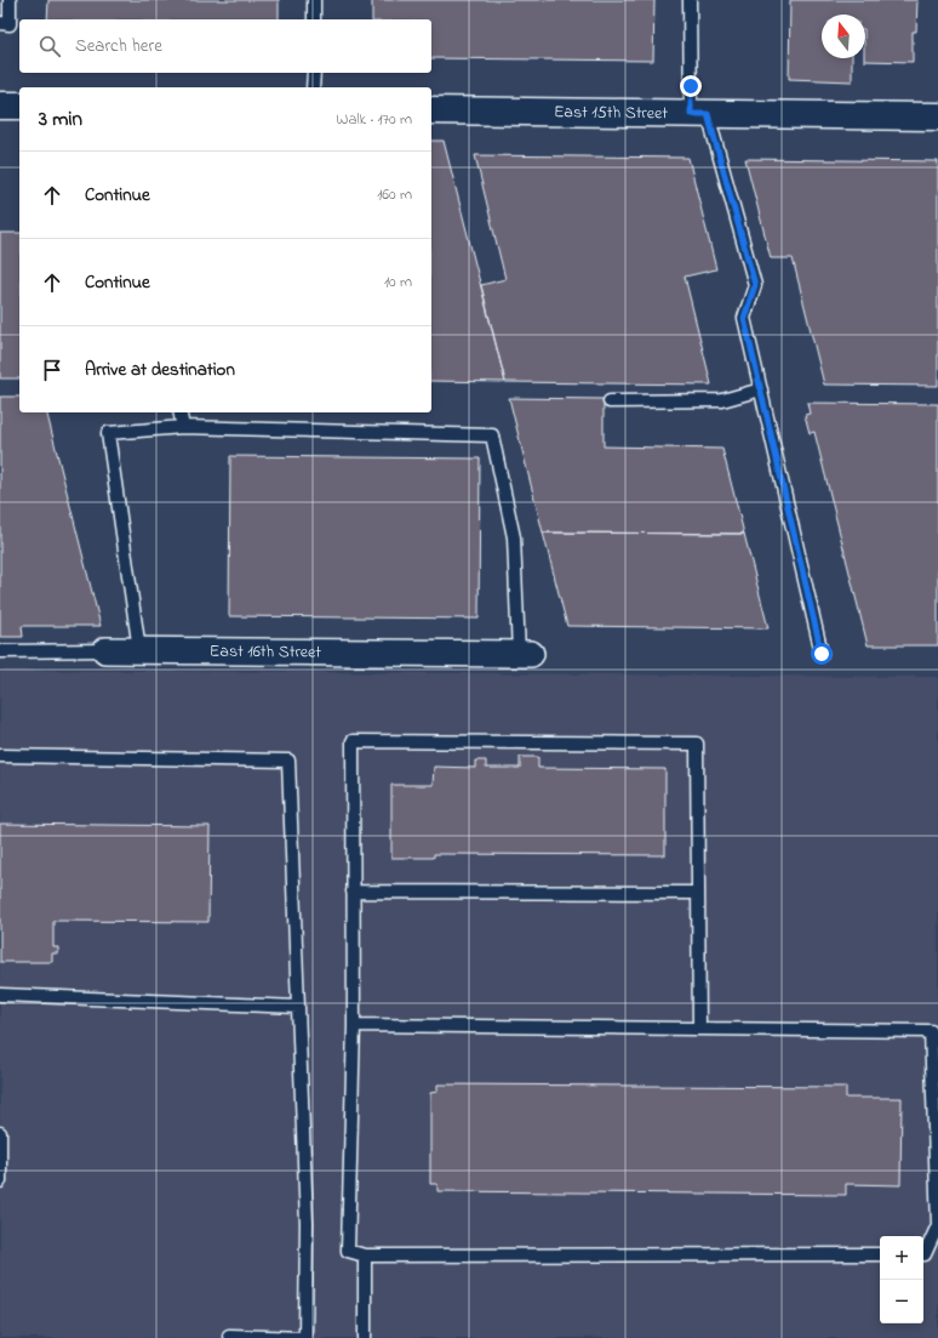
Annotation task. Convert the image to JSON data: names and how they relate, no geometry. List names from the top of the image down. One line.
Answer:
{"streets":{"street":["East 15th Street","East 16th Street"]},"north":"top","page":{"search":"Search here","heading":["3 min","Walk · 170 m"],"list":[["Continue","160 m"],["Continue","10 m"],"Arrive at destination"],"map_buttons":["+","−"]}}
